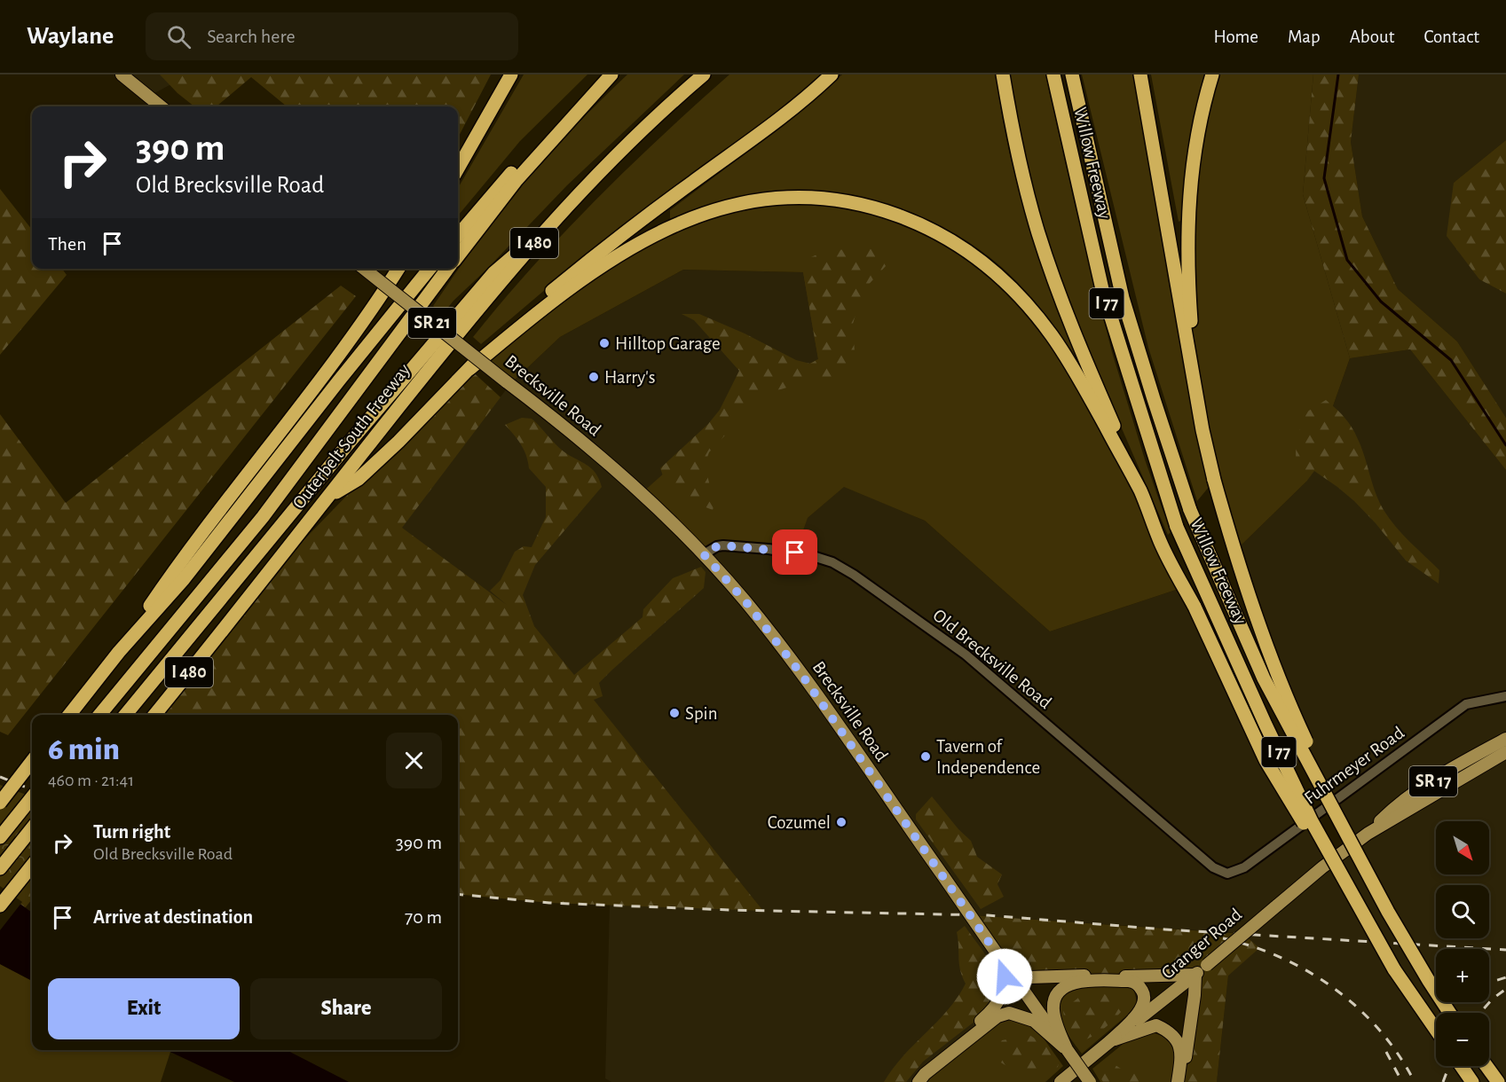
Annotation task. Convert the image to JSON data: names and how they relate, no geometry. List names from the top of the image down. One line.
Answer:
{"streets":{"highway":["Willow Freeway","I 480","I 77","Outerbelt South Freeway"],"main road":["SR 21","Brecksville Road","SR 17","Granger Road"],"street":["Old Brecksville Road","Fuhrmeyer Road"]},"crossings":[["Brecksville Road","Old Brecksville Road"],["Old Brecksville Road","Fuhrmeyer Road"]],"places":["Hilltop Garage","Harry's","Spin","Tavern of Independence","Cozumel"],"north":"bottom right","page":{"header":"Waylane","search":"Search here","nav":["Home","Map","About","Contact"],"turn":["390 m","Old Brecksville Road"],"then":"Then","heading":["6 min","460 m · 21:41"],"list":[{"name":"Turn right","note":"Old Brecksville Road","value":"390 m"},{"name":"Arrive at destination","value":"70 m"}],"map_buttons":["+","−"],"buttons":["Exit","Share"]}}
